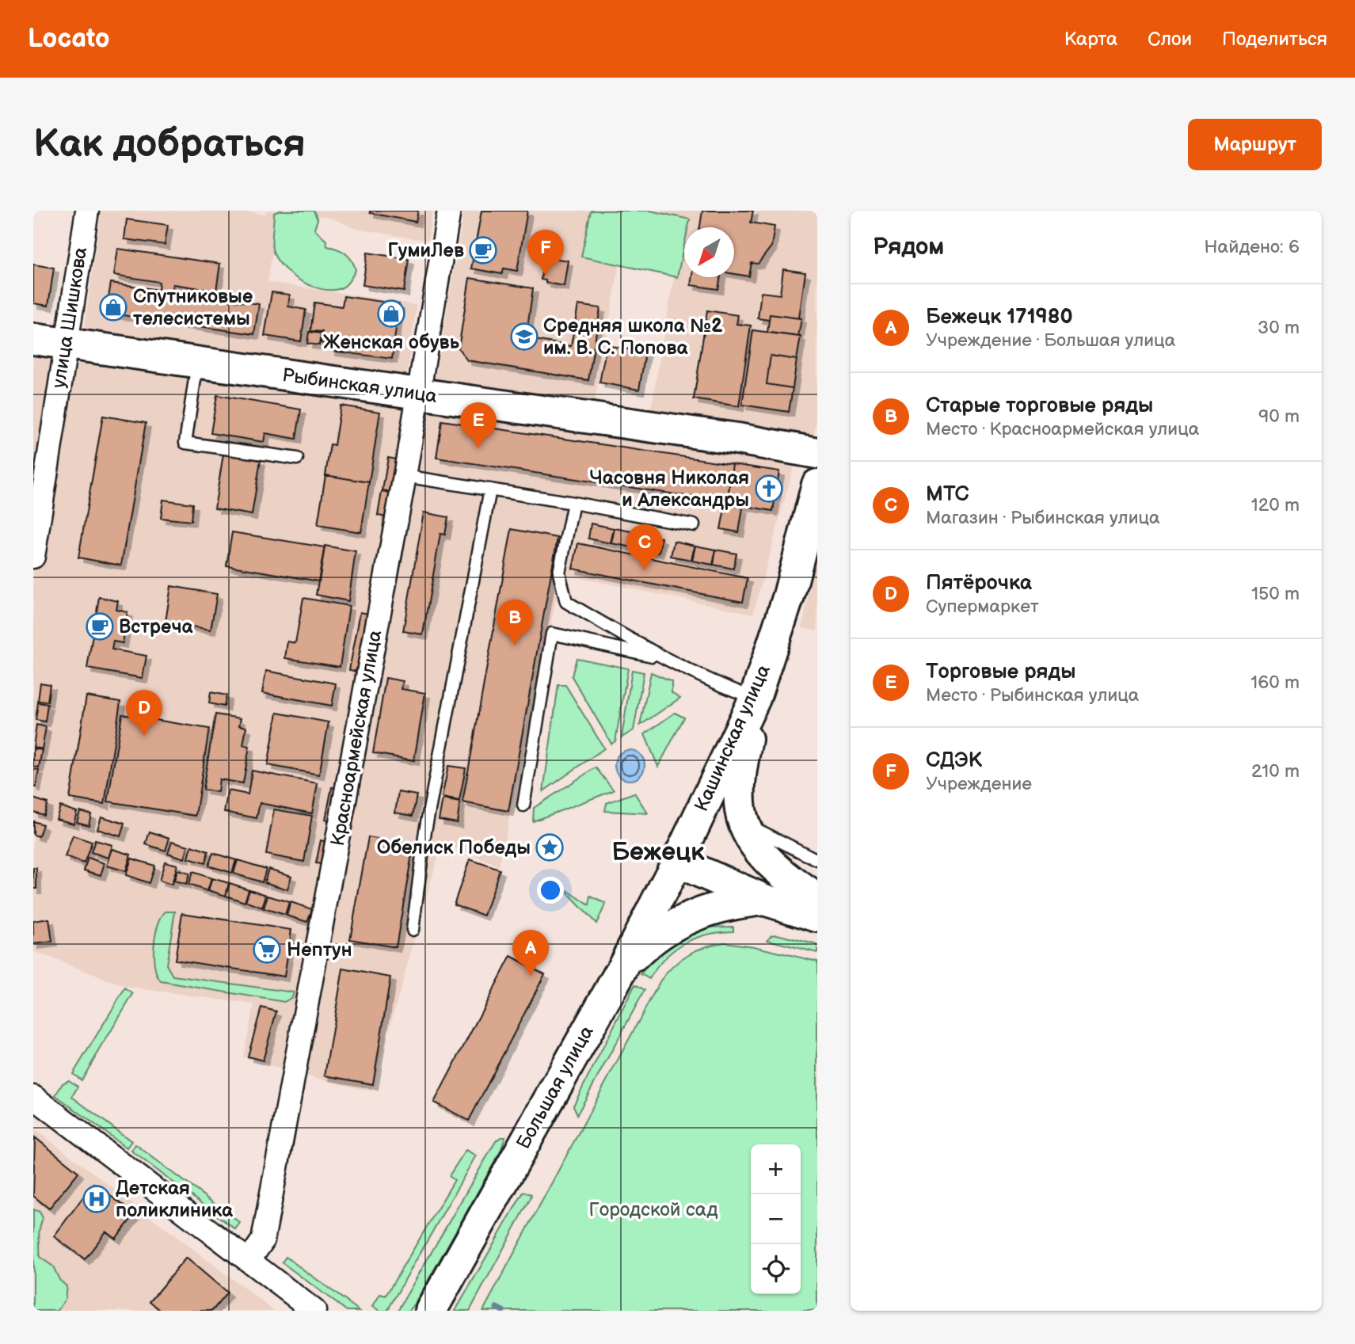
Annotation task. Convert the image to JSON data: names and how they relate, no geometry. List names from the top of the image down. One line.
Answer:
{"streets":{"main road":["Рыбинская улица","Кашинская улица","Большая улица"],"street":["улица Шишкова","Красноармейская улица"]},"crossings":[["улица Шишкова","Рыбинская улица"],["Рыбинская улица","Красноармейская улица"],["Кашинская улица","Большая улица"]],"districts":["Бежецк"],"parks":["Городской сад"],"places":{"cafe":["ГумиЛев","Встреча"],"shop":["Спутниковые телесистемы","Женская обувь"],"school or university":["Средняя школа №2 им. В. С. Попова"],"church":["Часовня Николая и Александры"],"place":["Обелиск Победы"],"supermarket":["Нептун"],"hospital":["Детская поликлиника"]},"north":"bottom left","page":{"header":"Locato","nav":["Карта","Слои","Поделиться"],"buttons":"Маршрут","title":"Как добраться","heading":["Рядом","Найдено: 6"],"pins":["F","E","C","B","D","A"],"list":[{"mark":"A","name":"Бежецк 171980","note":"Учреждение · Большая улица","value":"30 m"},{"mark":"B","name":"Старые торговые ряды","note":"Место · Красноармейская улица","value":"90 m"},{"mark":"C","name":"МТС","note":"Магазин · Рыбинская улица","value":"120 m"},{"mark":"D","name":"Пятёрочка","note":"Супермаркет","value":"150 m"},{"mark":"E","name":"Торговые ряды","note":"Место · Рыбинская улица","value":"160 m"},{"mark":"F","name":"СДЭК","note":"Учреждение","value":"210 m"}],"map_buttons":["+","−"]}}
